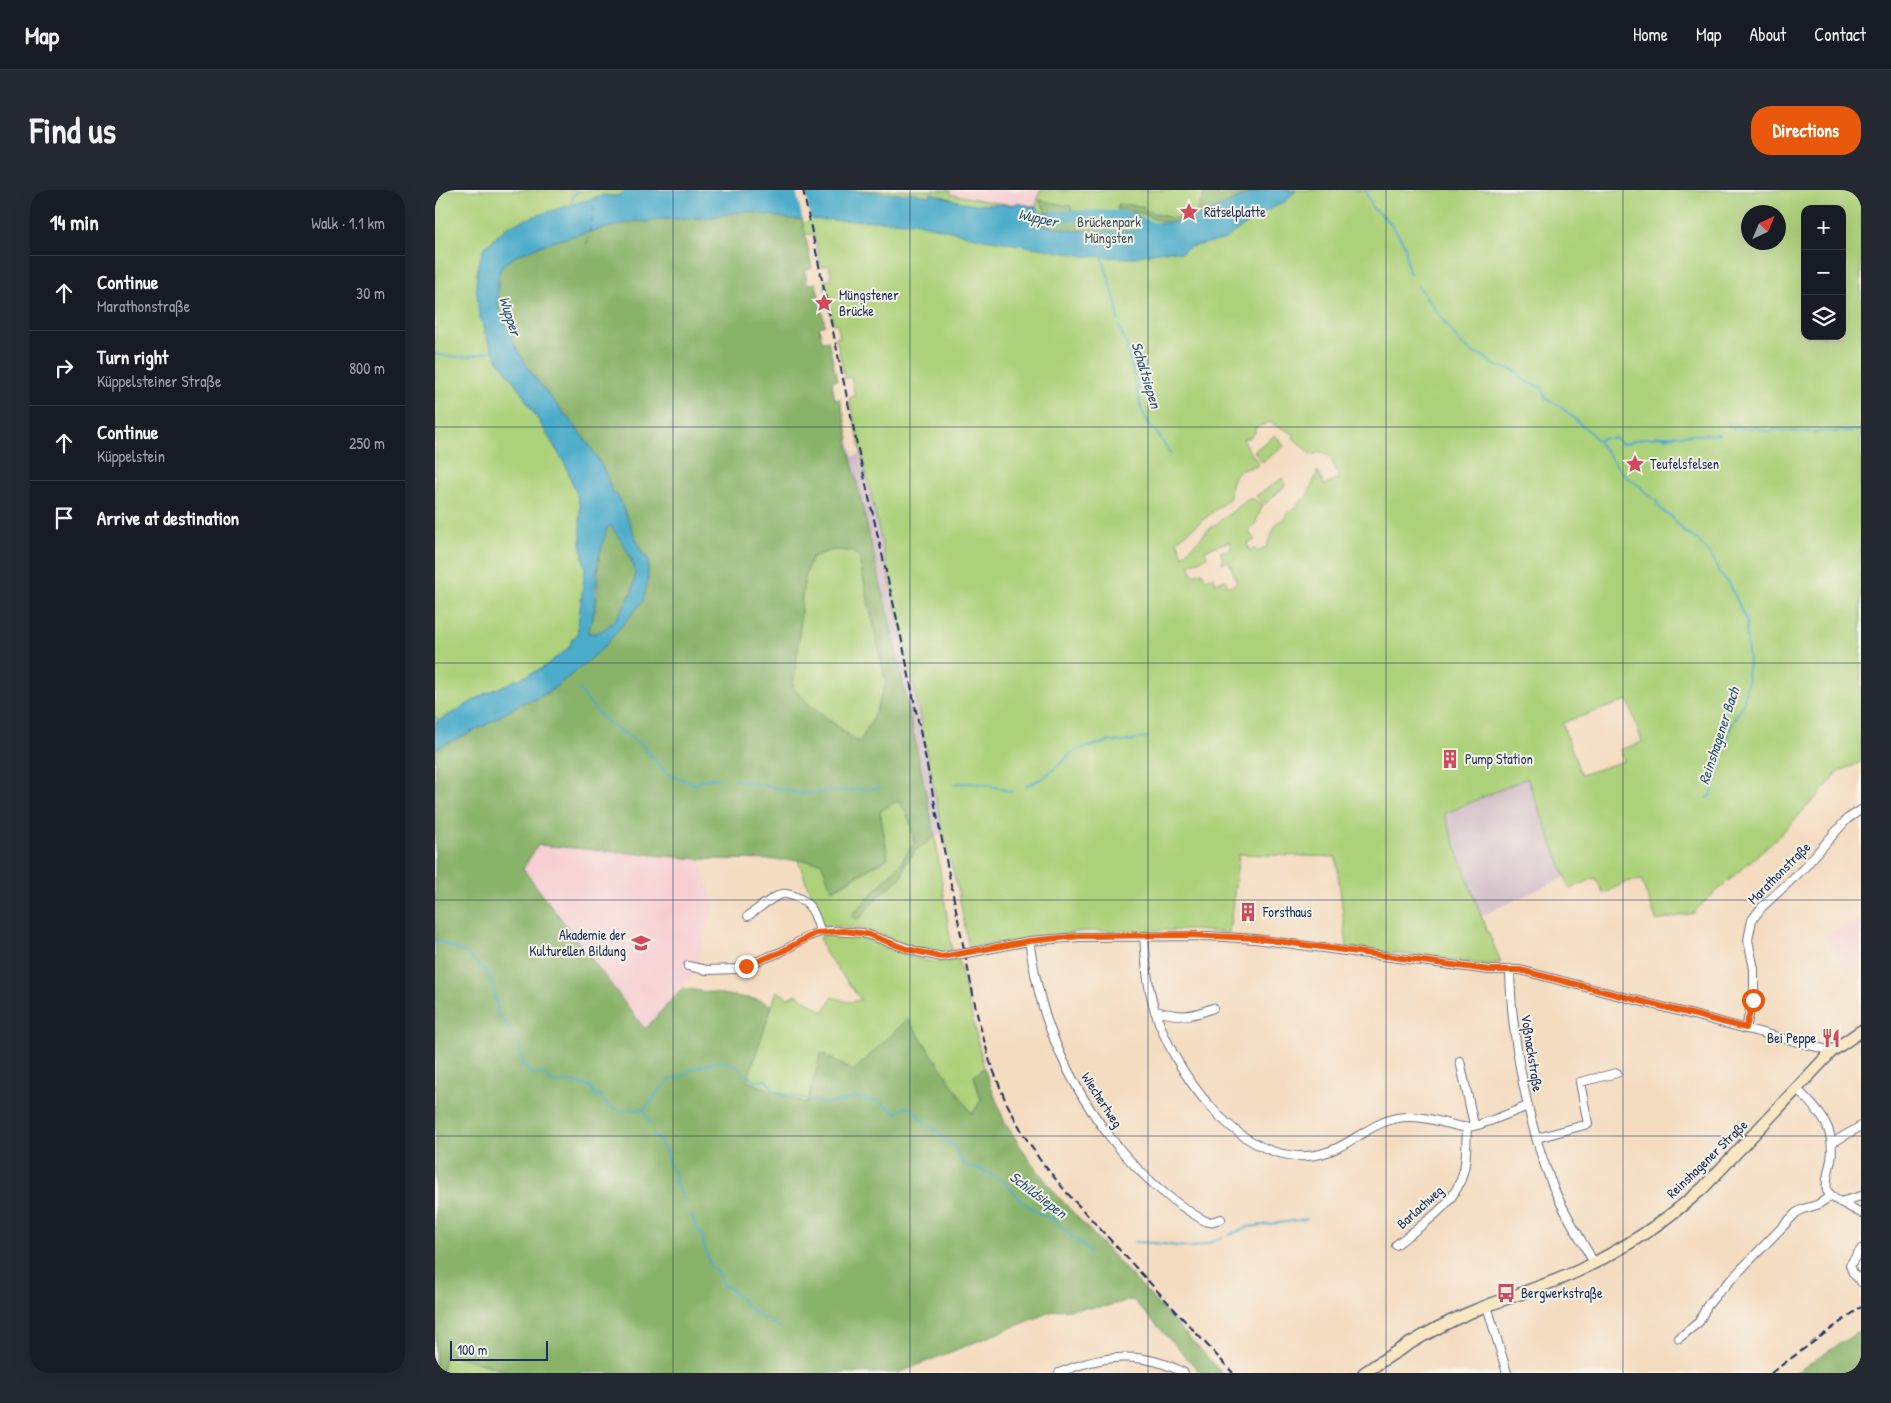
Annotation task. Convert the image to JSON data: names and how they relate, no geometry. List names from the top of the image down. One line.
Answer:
{"streets":{"main road":["Reinshagener Straße"],"street":["Marathonstraße","Voßnackstraße","Wiechertweg","Barlachweg"]},"crossings":[["Voßnackstraße","Reinshagener Straße"]],"water":["Wupper","Schaltsiepen","Reinshagener Bach","Schildsiepen"],"parks":["Brückenpark Müngsten"],"places":{"place":["Rätselplatte","Müngstener Brücke","Teufelsfelsen"],"building":["Pump Station","Forsthaus"],"school or university":["Akademie der Kulturellen Bildung"],"restaurant":["Bei Peppe"],"bus stop":["Bergwerkstraße"]},"scale_bar":"100 m","north":"top right","page":{"header":"Map","nav":["Home","Map","About","Contact"],"buttons":"Directions","title":"Find us","heading":["14 min","Walk · 1.1 km"],"map_buttons":["+","−"],"list":[["Continue","Marathonstraße","30 m"],["Turn right","Küppelsteiner Straße","800 m"],["Continue","Küppelstein","250 m"],"Arrive at destination"],"scale":"100 m"}}
